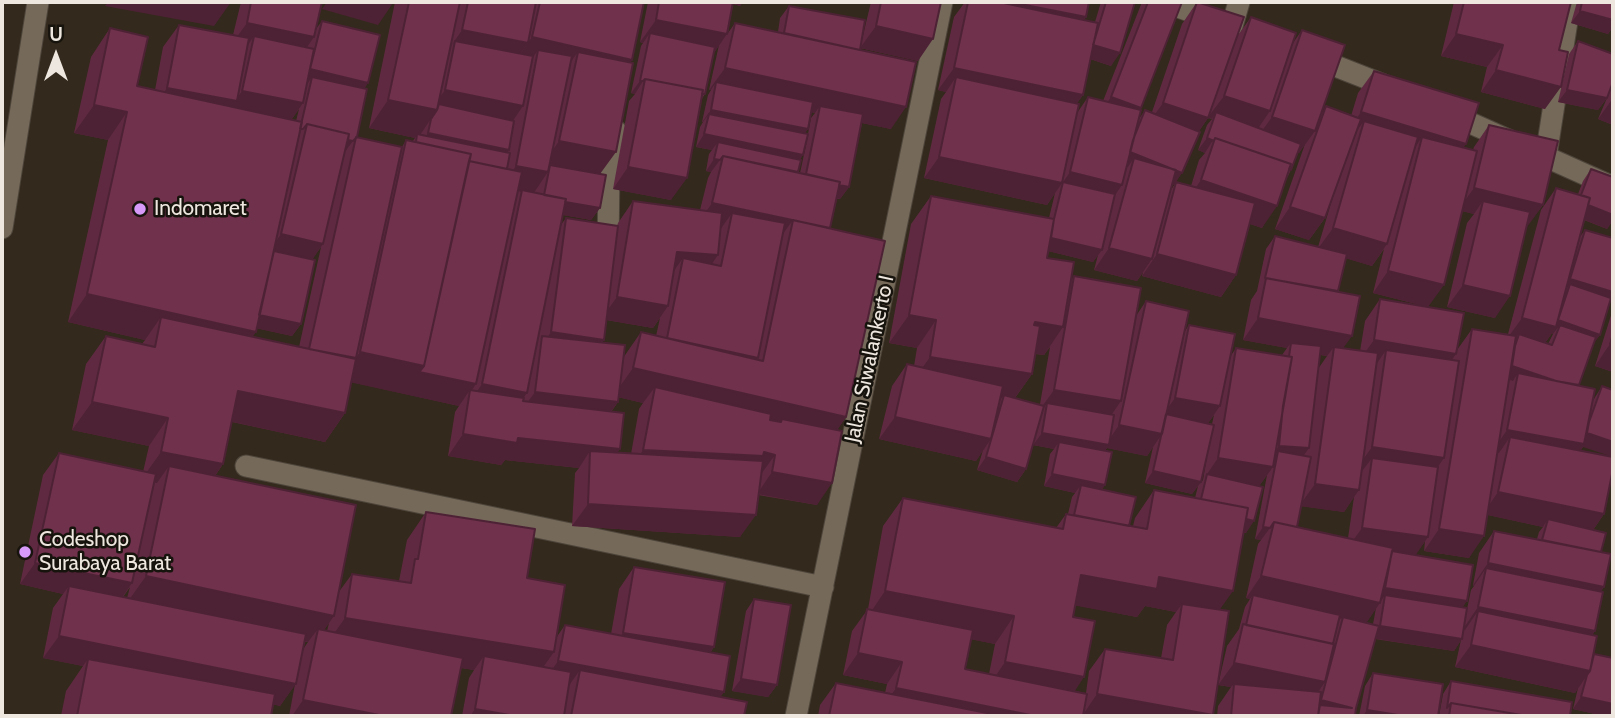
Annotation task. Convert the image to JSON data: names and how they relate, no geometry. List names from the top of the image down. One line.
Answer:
{"streets":{"street":["Jalan Siwalankerto I"]},"places":["Indomaret","Codeshop Surabaya Barat"],"north":"top"}
